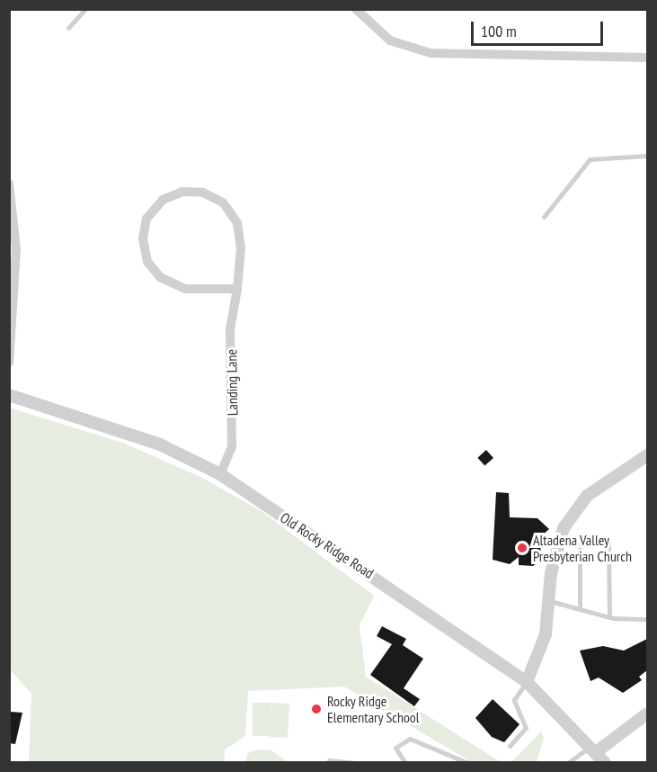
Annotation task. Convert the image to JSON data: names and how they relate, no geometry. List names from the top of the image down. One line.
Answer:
{"streets":{"street":["Landing Lane","Old Rocky Ridge Road"]},"crossings":[["Landing Lane","Old Rocky Ridge Road"]],"places":["Altadena Valley Presbyterian Church","Rocky Ridge Elementary School"],"scale_bar":"100 m"}
